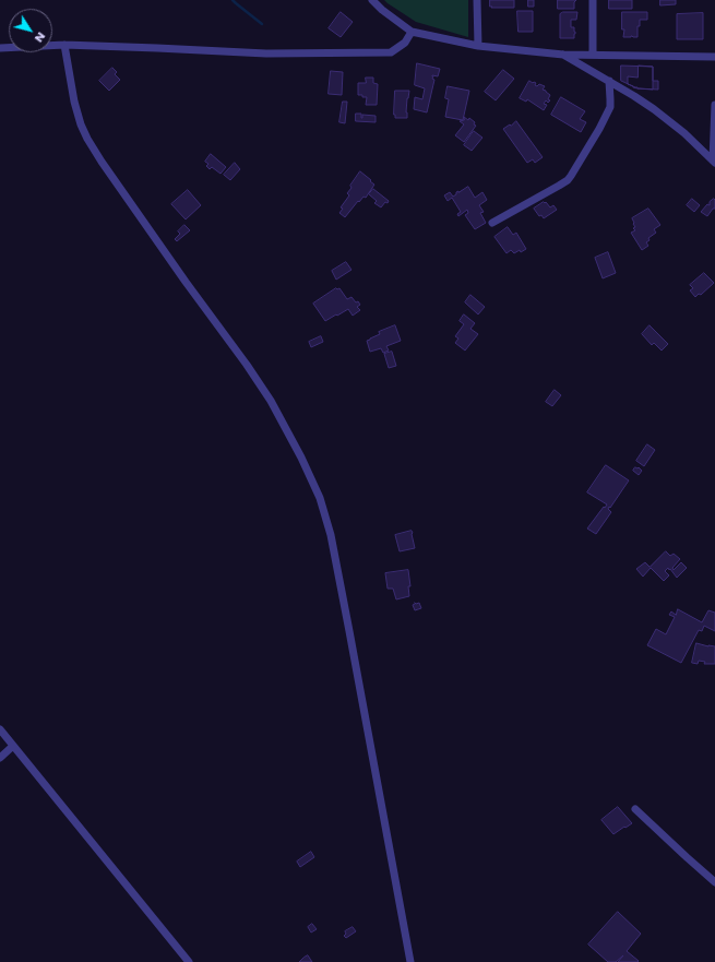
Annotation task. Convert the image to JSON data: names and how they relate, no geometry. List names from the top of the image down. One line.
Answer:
{"north":"bottom right"}
